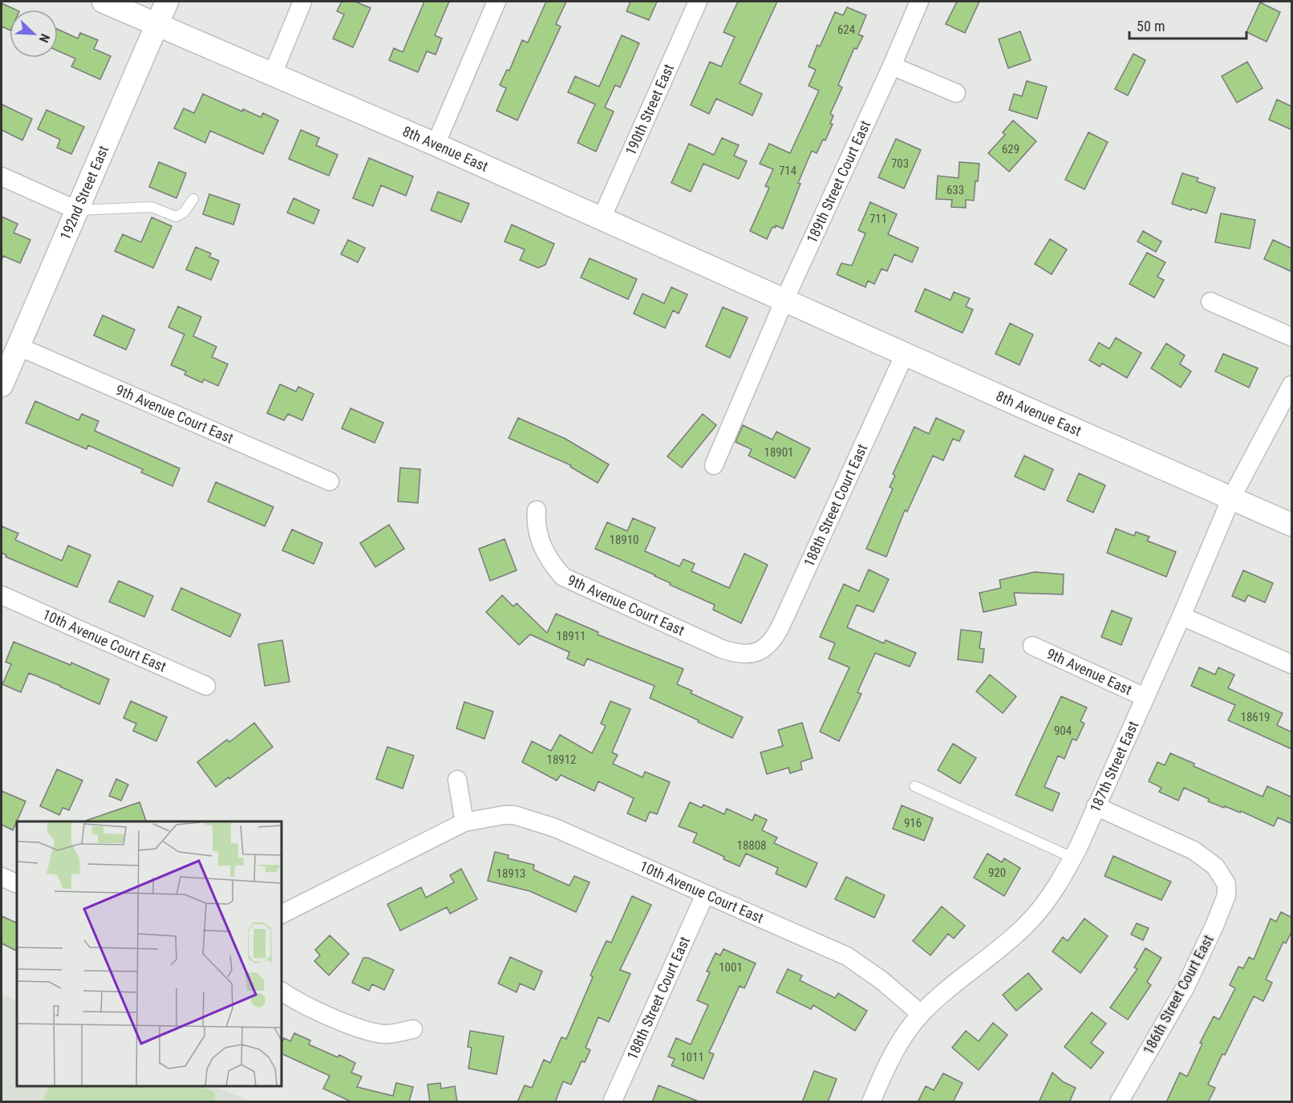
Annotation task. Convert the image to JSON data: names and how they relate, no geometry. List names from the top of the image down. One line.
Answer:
{"streets":{"street":["190th Street East","8th Avenue East","189th Street Court East","192nd Street East","9th Avenue Court East","188th Street Court East","10th Avenue Court East","9th Avenue East","187th Street East","186th Street Court East"]},"crossings":[["190th Street East","8th Avenue East"],["8th Avenue East","189th Street Court East"],["8th Avenue East","192nd Street East"],["8th Avenue East","188th Street Court East"],["8th Avenue East","187th Street East"],["192nd Street East","9th Avenue Court East"],["9th Avenue Court East","188th Street Court East"],["188th Street Court East","10th Avenue Court East"],["10th Avenue Court East","187th Street East"],["9th Avenue East","187th Street East"],["187th Street East","186th Street Court East"]],"house_numbers":["624","629","703","714","633","711","18901","18910","18911","18619","904","18912","916","18808","920","18913","1001","1011"],"scale_bar":"50 m","north":"bottom right"}
